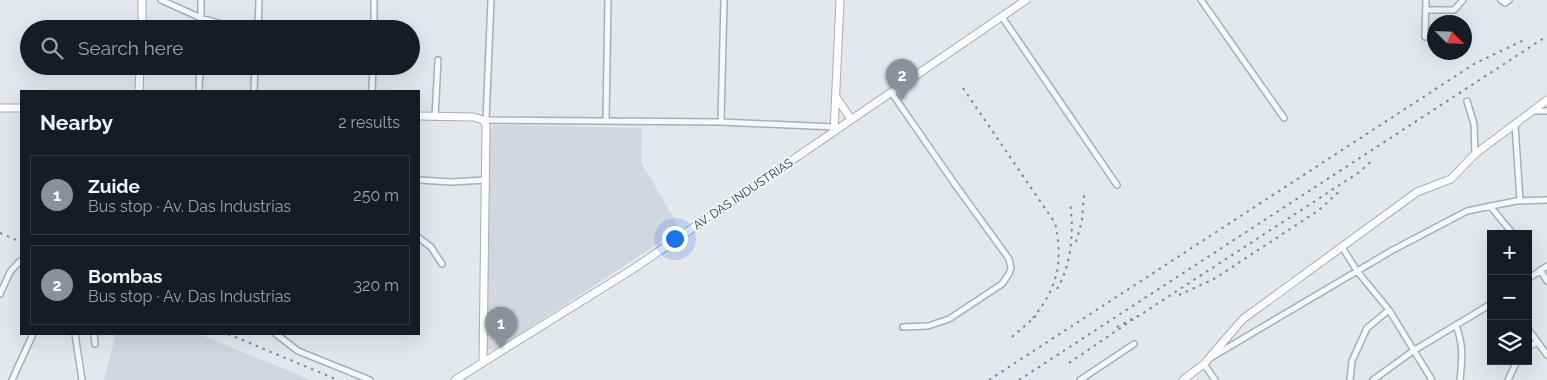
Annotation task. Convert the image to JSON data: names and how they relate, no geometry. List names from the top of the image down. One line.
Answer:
{"streets":{"street":["AV. DAS INDUSTRIAS"]},"north":"bottom right","page":{"search":"Search here","pins":["2","1"],"heading":["Nearby","2 results"],"list":[{"mark":"1","name":"Zuide","note":"Bus stop · Av. Das Industrias","value":"250 m"},{"mark":"2","name":"Bombas","note":"Bus stop · Av. Das Industrias","value":"320 m"}],"map_buttons":["+","−"]}}
